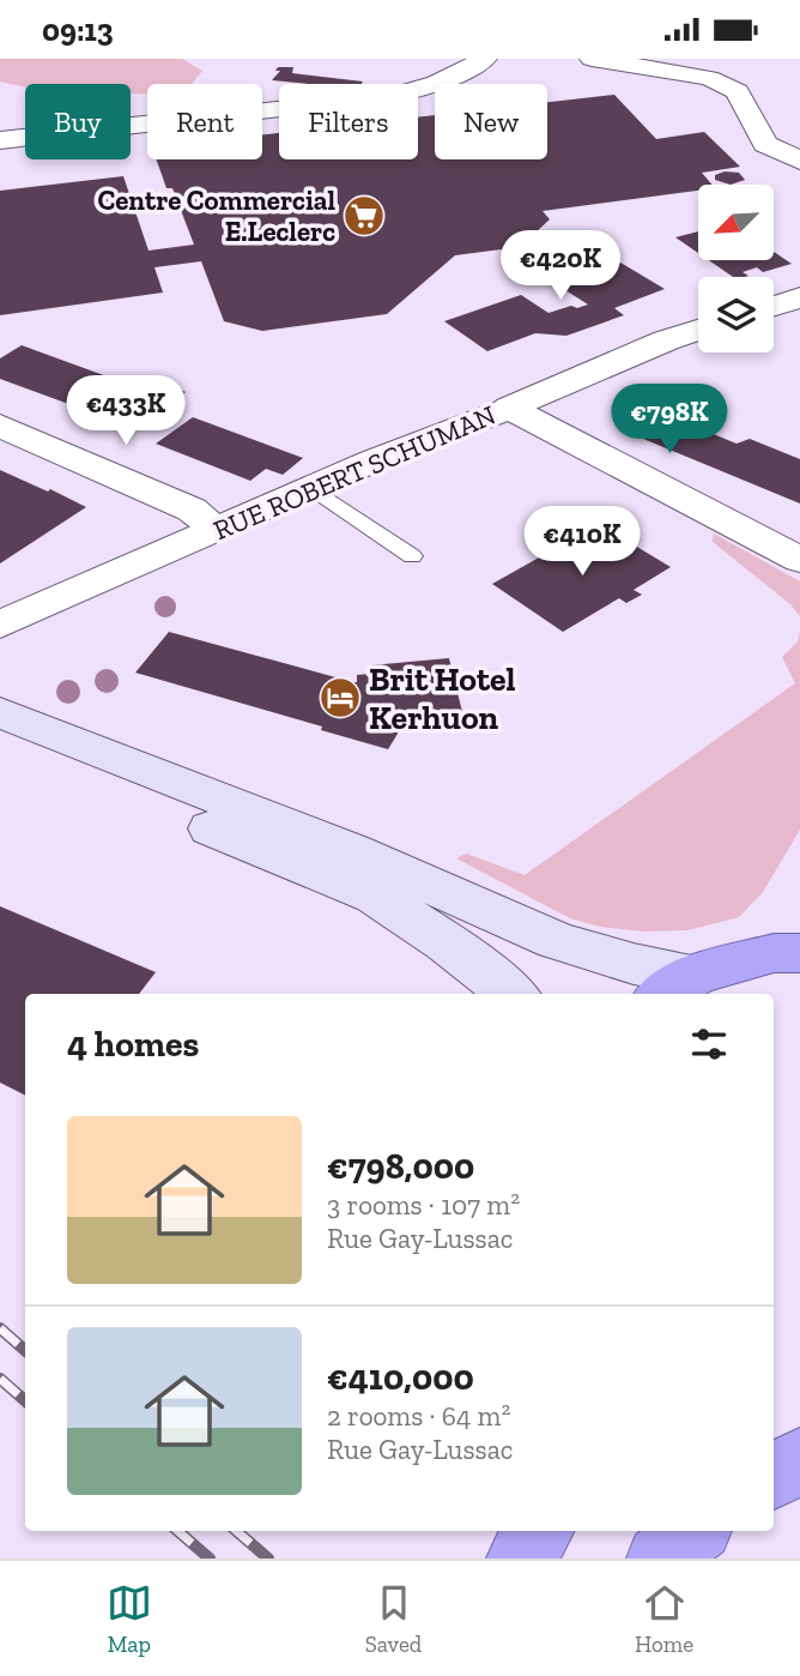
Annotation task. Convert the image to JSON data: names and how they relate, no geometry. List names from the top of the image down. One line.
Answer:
{"streets":{"street":["RUE ROBERT SCHUMAN"]},"places":{"supermarket":["Centre Commercial E.Leclerc"],"hotel":["Brit Hotel Kerhuon"]},"north":"bottom left","page":{"status":"09:13","chip":["Buy","Rent","Filters","New"],"price":["€420K","€433K","€798K","€410K"],"heading":"4 homes","list":[{"name":"€798,000","note":"3 rooms · 107 m² · Rue Gay-Lussac"},{"name":"€410,000","note":"2 rooms · 64 m² · Rue Gay-Lussac"}],"tabs":["Map","Saved","Home"]}}
